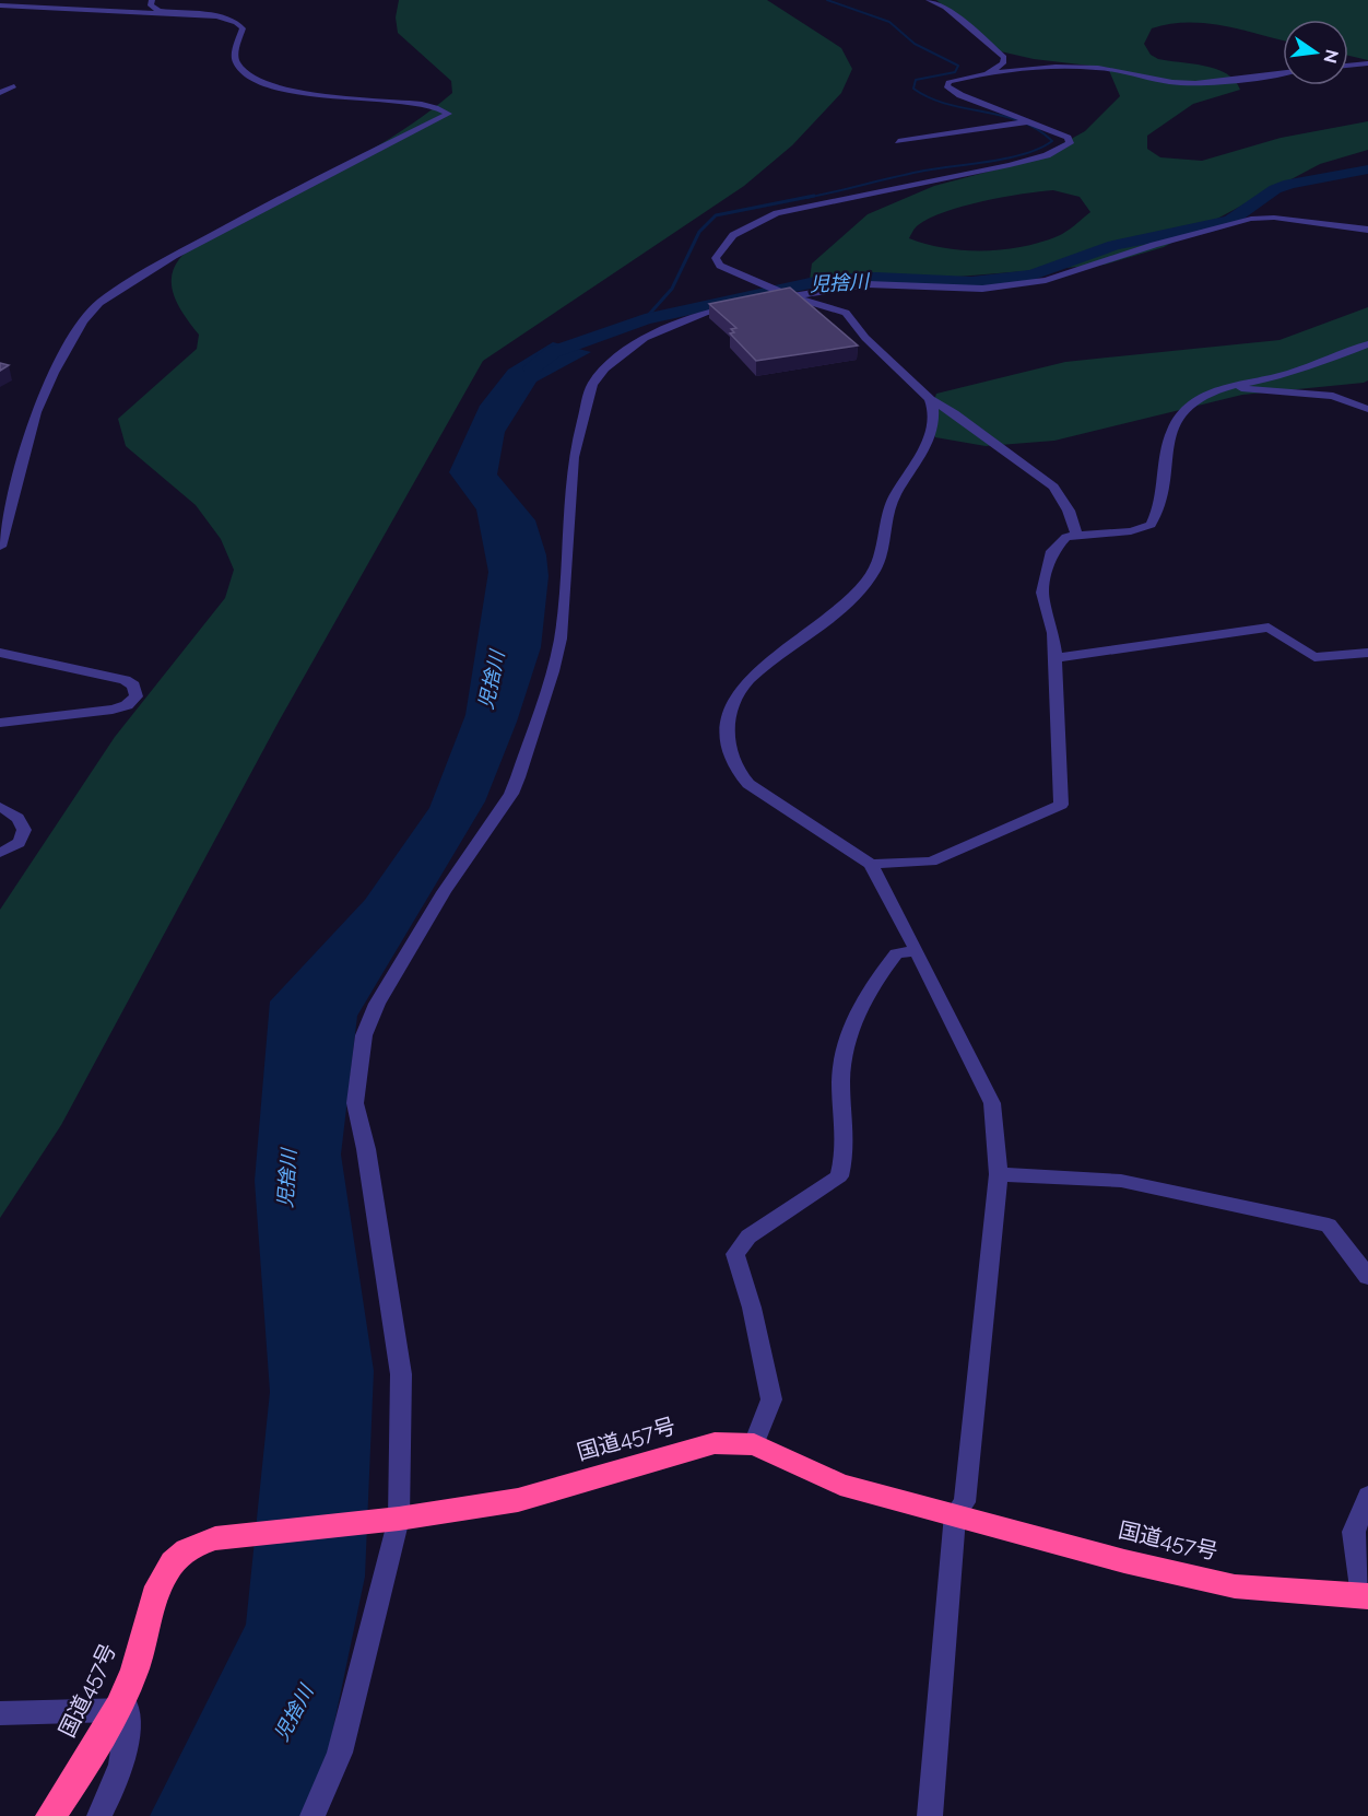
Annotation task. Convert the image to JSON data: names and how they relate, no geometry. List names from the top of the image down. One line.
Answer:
{"streets":{"highway":["国道457号"]},"water":["児捨川"],"north":"right"}
